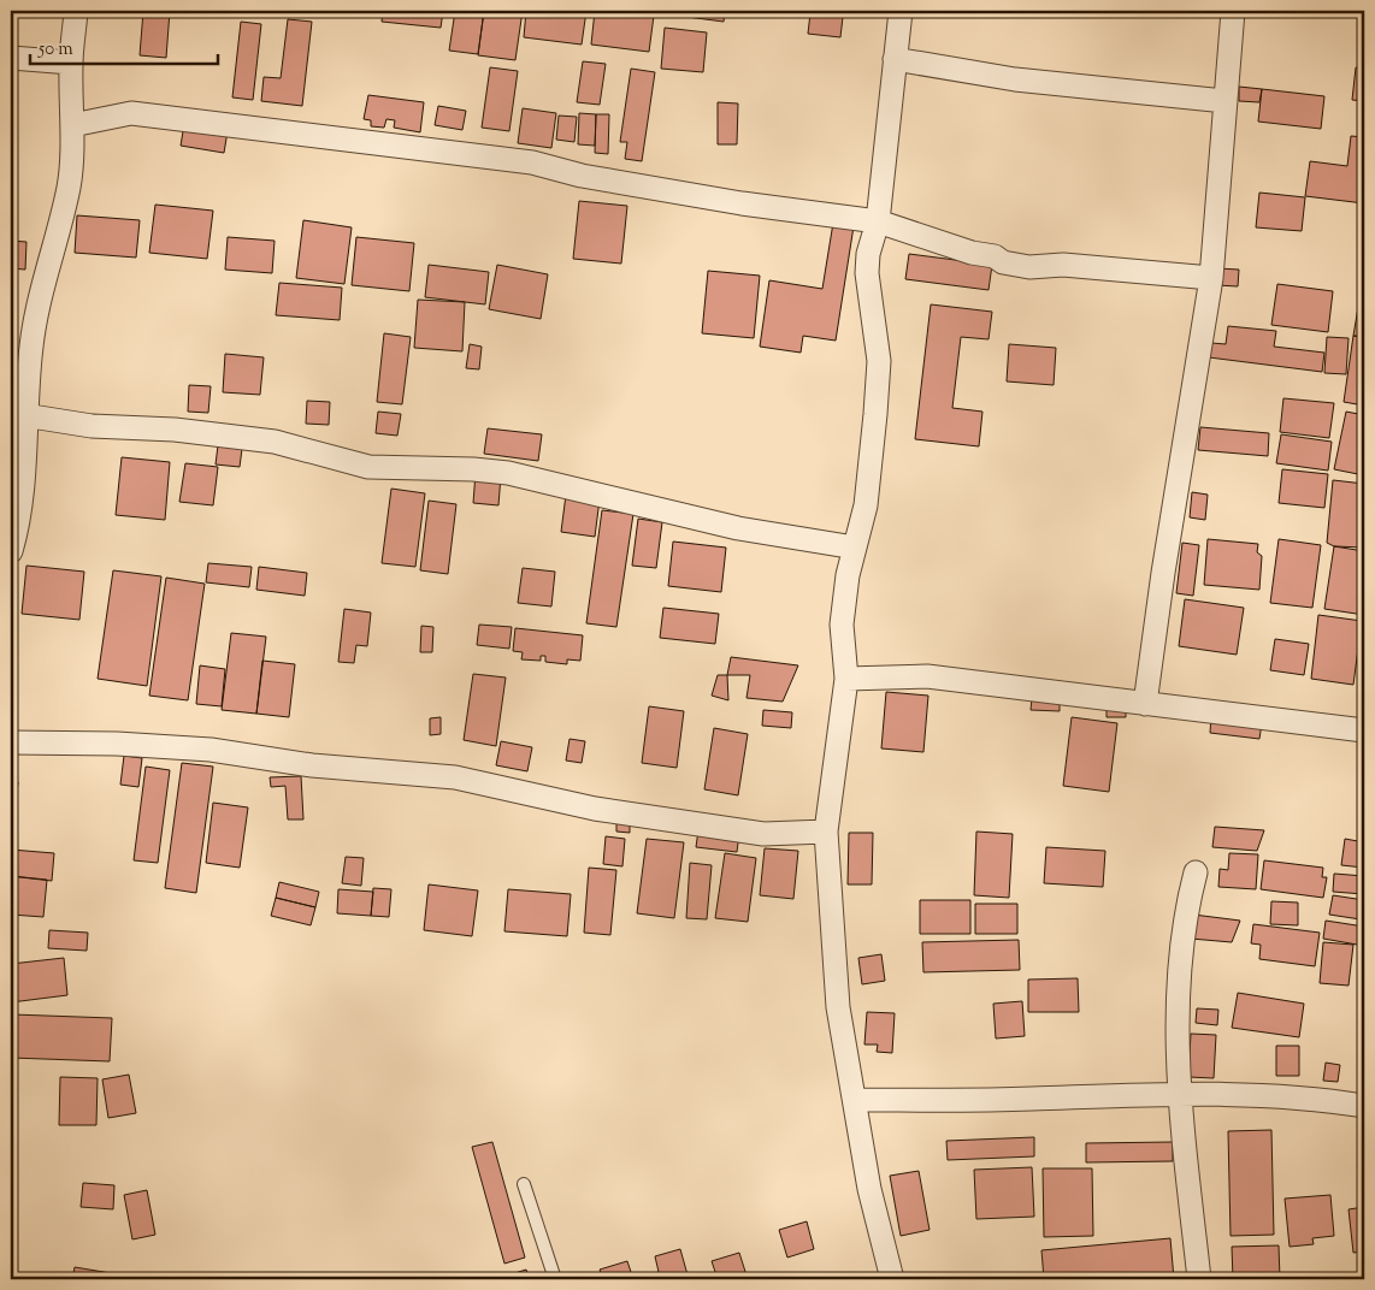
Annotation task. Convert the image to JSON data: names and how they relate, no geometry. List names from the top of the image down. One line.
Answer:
{"scale_bar":"50 m"}
